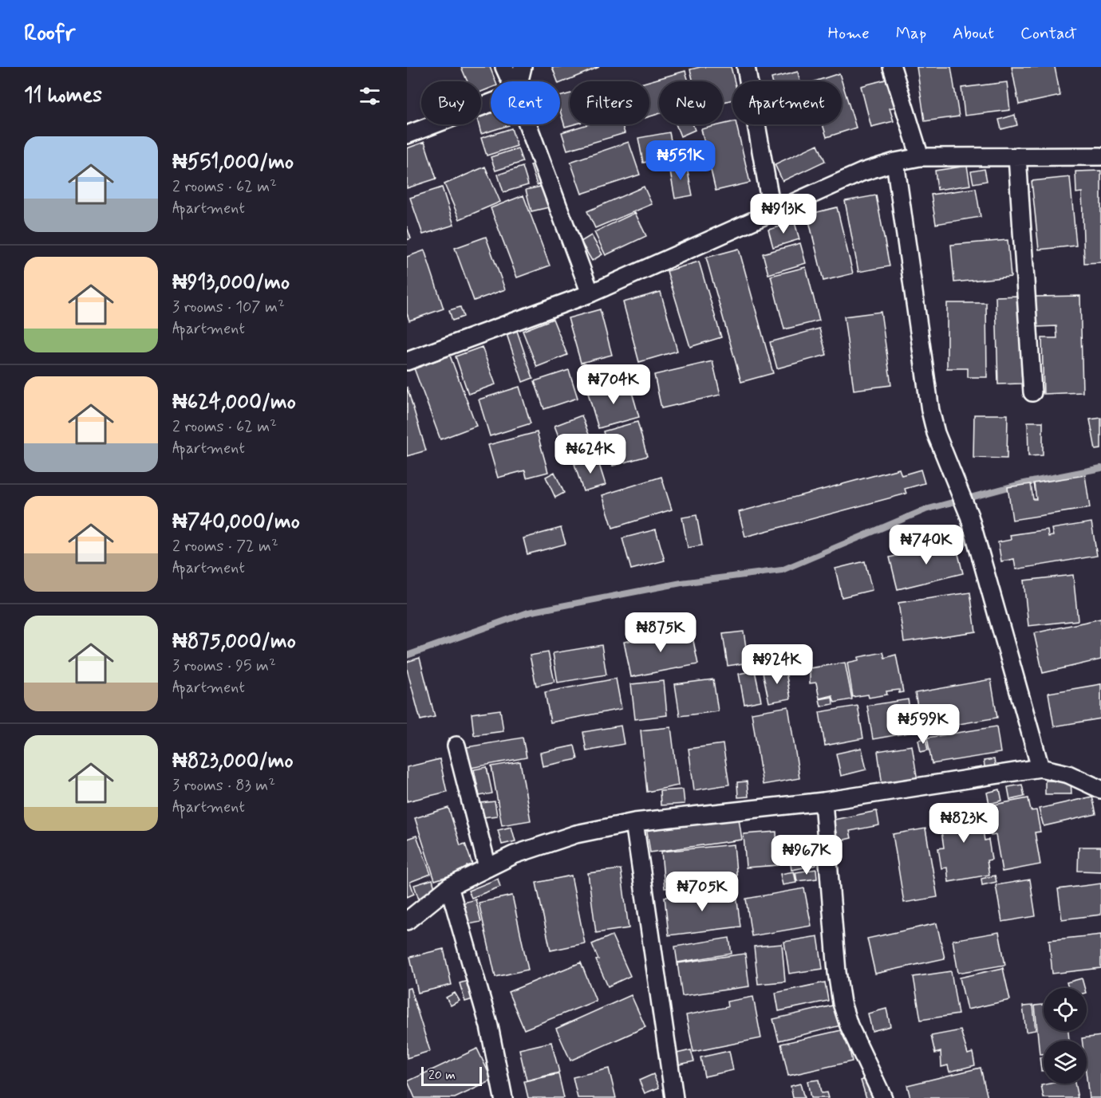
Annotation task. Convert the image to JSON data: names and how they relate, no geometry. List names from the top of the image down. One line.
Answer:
{"scale_bar":"20 m","page":{"header":"Roofr","nav":["Home","Map","About","Contact"],"heading":"11 homes","chip":["Buy","Rent","Filters","New","Apartment"],"list":[{"name":"₦551,000/mo","note":"2 rooms · 62 m² · Apartment"},{"name":"₦913,000/mo","note":"3 rooms · 107 m² · Apartment"},{"name":"₦624,000/mo","note":"2 rooms · 62 m² · Apartment"},{"name":"₦740,000/mo","note":"2 rooms · 72 m² · Apartment"},{"name":"₦875,000/mo","note":"3 rooms · 95 m² · Apartment"},{"name":"₦823,000/mo","note":"3 rooms · 83 m² · Apartment"}],"price":["₦551K","₦913K","₦704K","₦624K","₦740K","₦875K","₦924K","₦599K","₦823K","₦967K","₦705K"],"scale":"20 m"}}
